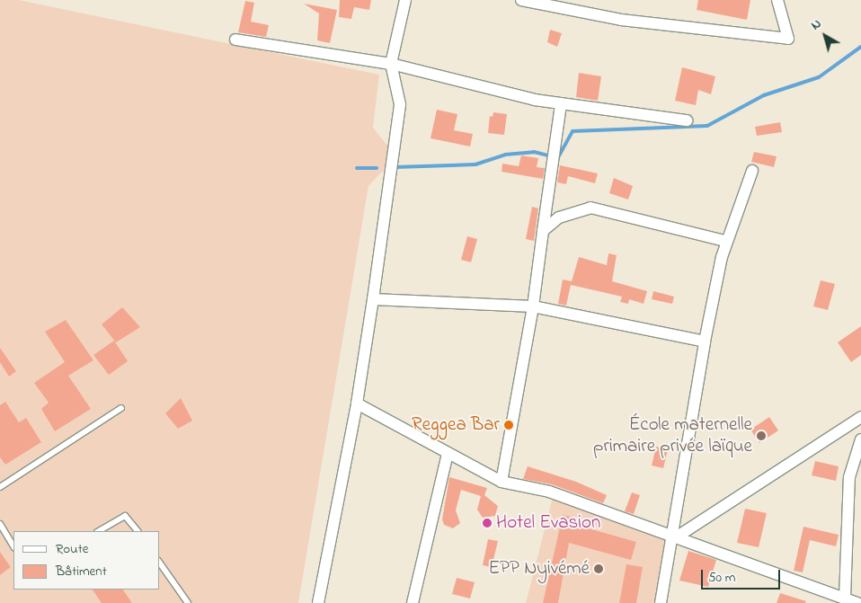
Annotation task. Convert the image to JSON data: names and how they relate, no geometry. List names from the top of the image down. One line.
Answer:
{"places":["Reggea Bar","École maternelle primaire privée laïque","Hotel Evasion","EPP Nyivémé"],"legend":["Route","Bâtiment"],"scale_bar":"50 m","north":"top left"}
